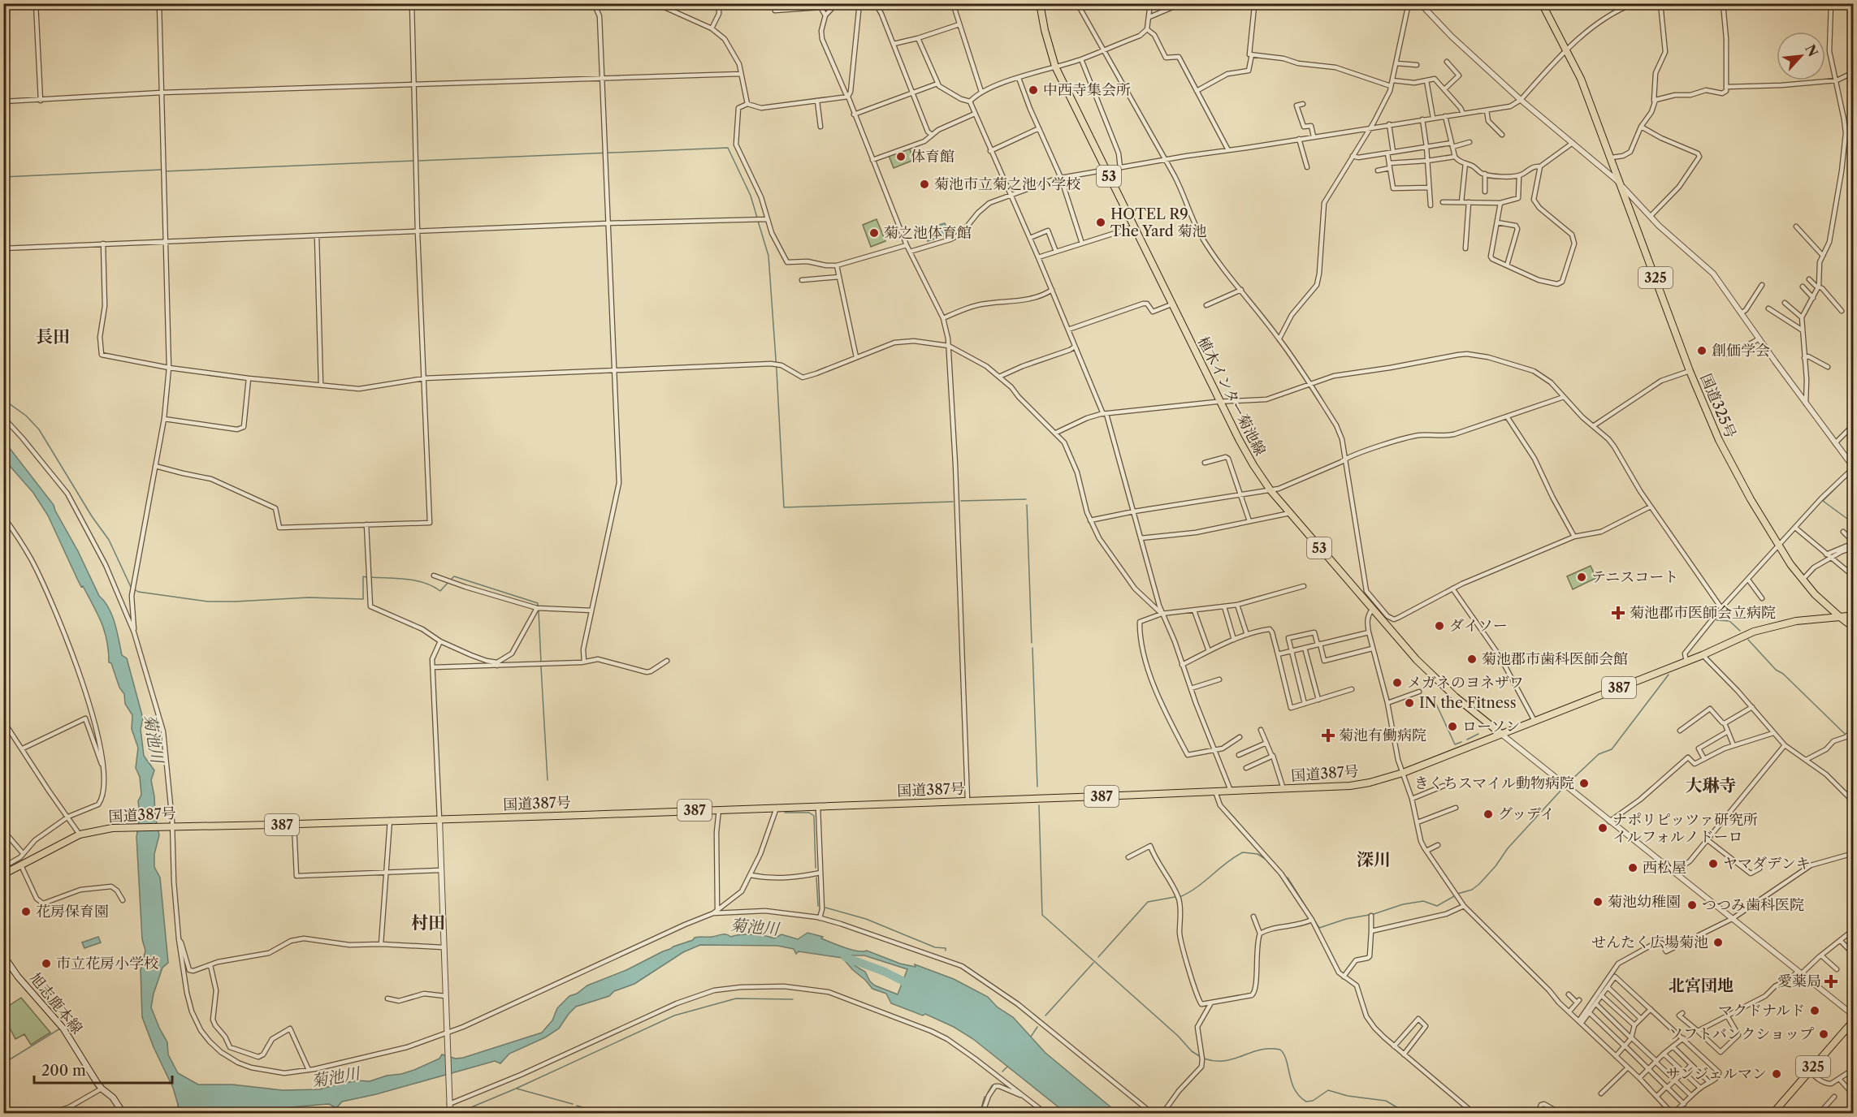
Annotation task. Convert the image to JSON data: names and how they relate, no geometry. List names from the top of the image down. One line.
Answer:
{"streets":{"main road":["53","325","植木インター菊池線","国道325号","387","国道387号","旭志鹿本線"]},"crossings":[["植木インター菊池線","国道387号"],["国道325号","国道387号"]],"districts":["長田","大琳寺","深川","村田","北宮団地"],"water":["菊池川"],"places":{"other":["中西寺集会所","体育館","菊池市立菊之池小学校","HOTEL R9 The Yard 菊池","菊之池体育館","創価学会","テニスコート","ダイソー","菊池郡市歯科医師会館","メガネのヨネザワ","IN the Fitness","ローソン","きくちスマイル動物病院","グッデイ","ナポリピッツァ研究所 イルフォルノドーロ","ヤマダデンキ","西松屋","菊池幼稚園","つつみ歯科医院","花房保育園","せんたく広場菊池","市立花房小学校","マクドナルド","ソフトバンクショップ","サンジェルマン"],"health":["菊池郡市医師会立病院","菊池有働病院","愛薬局"]},"scale_bar":"200 m","north":"top right"}
